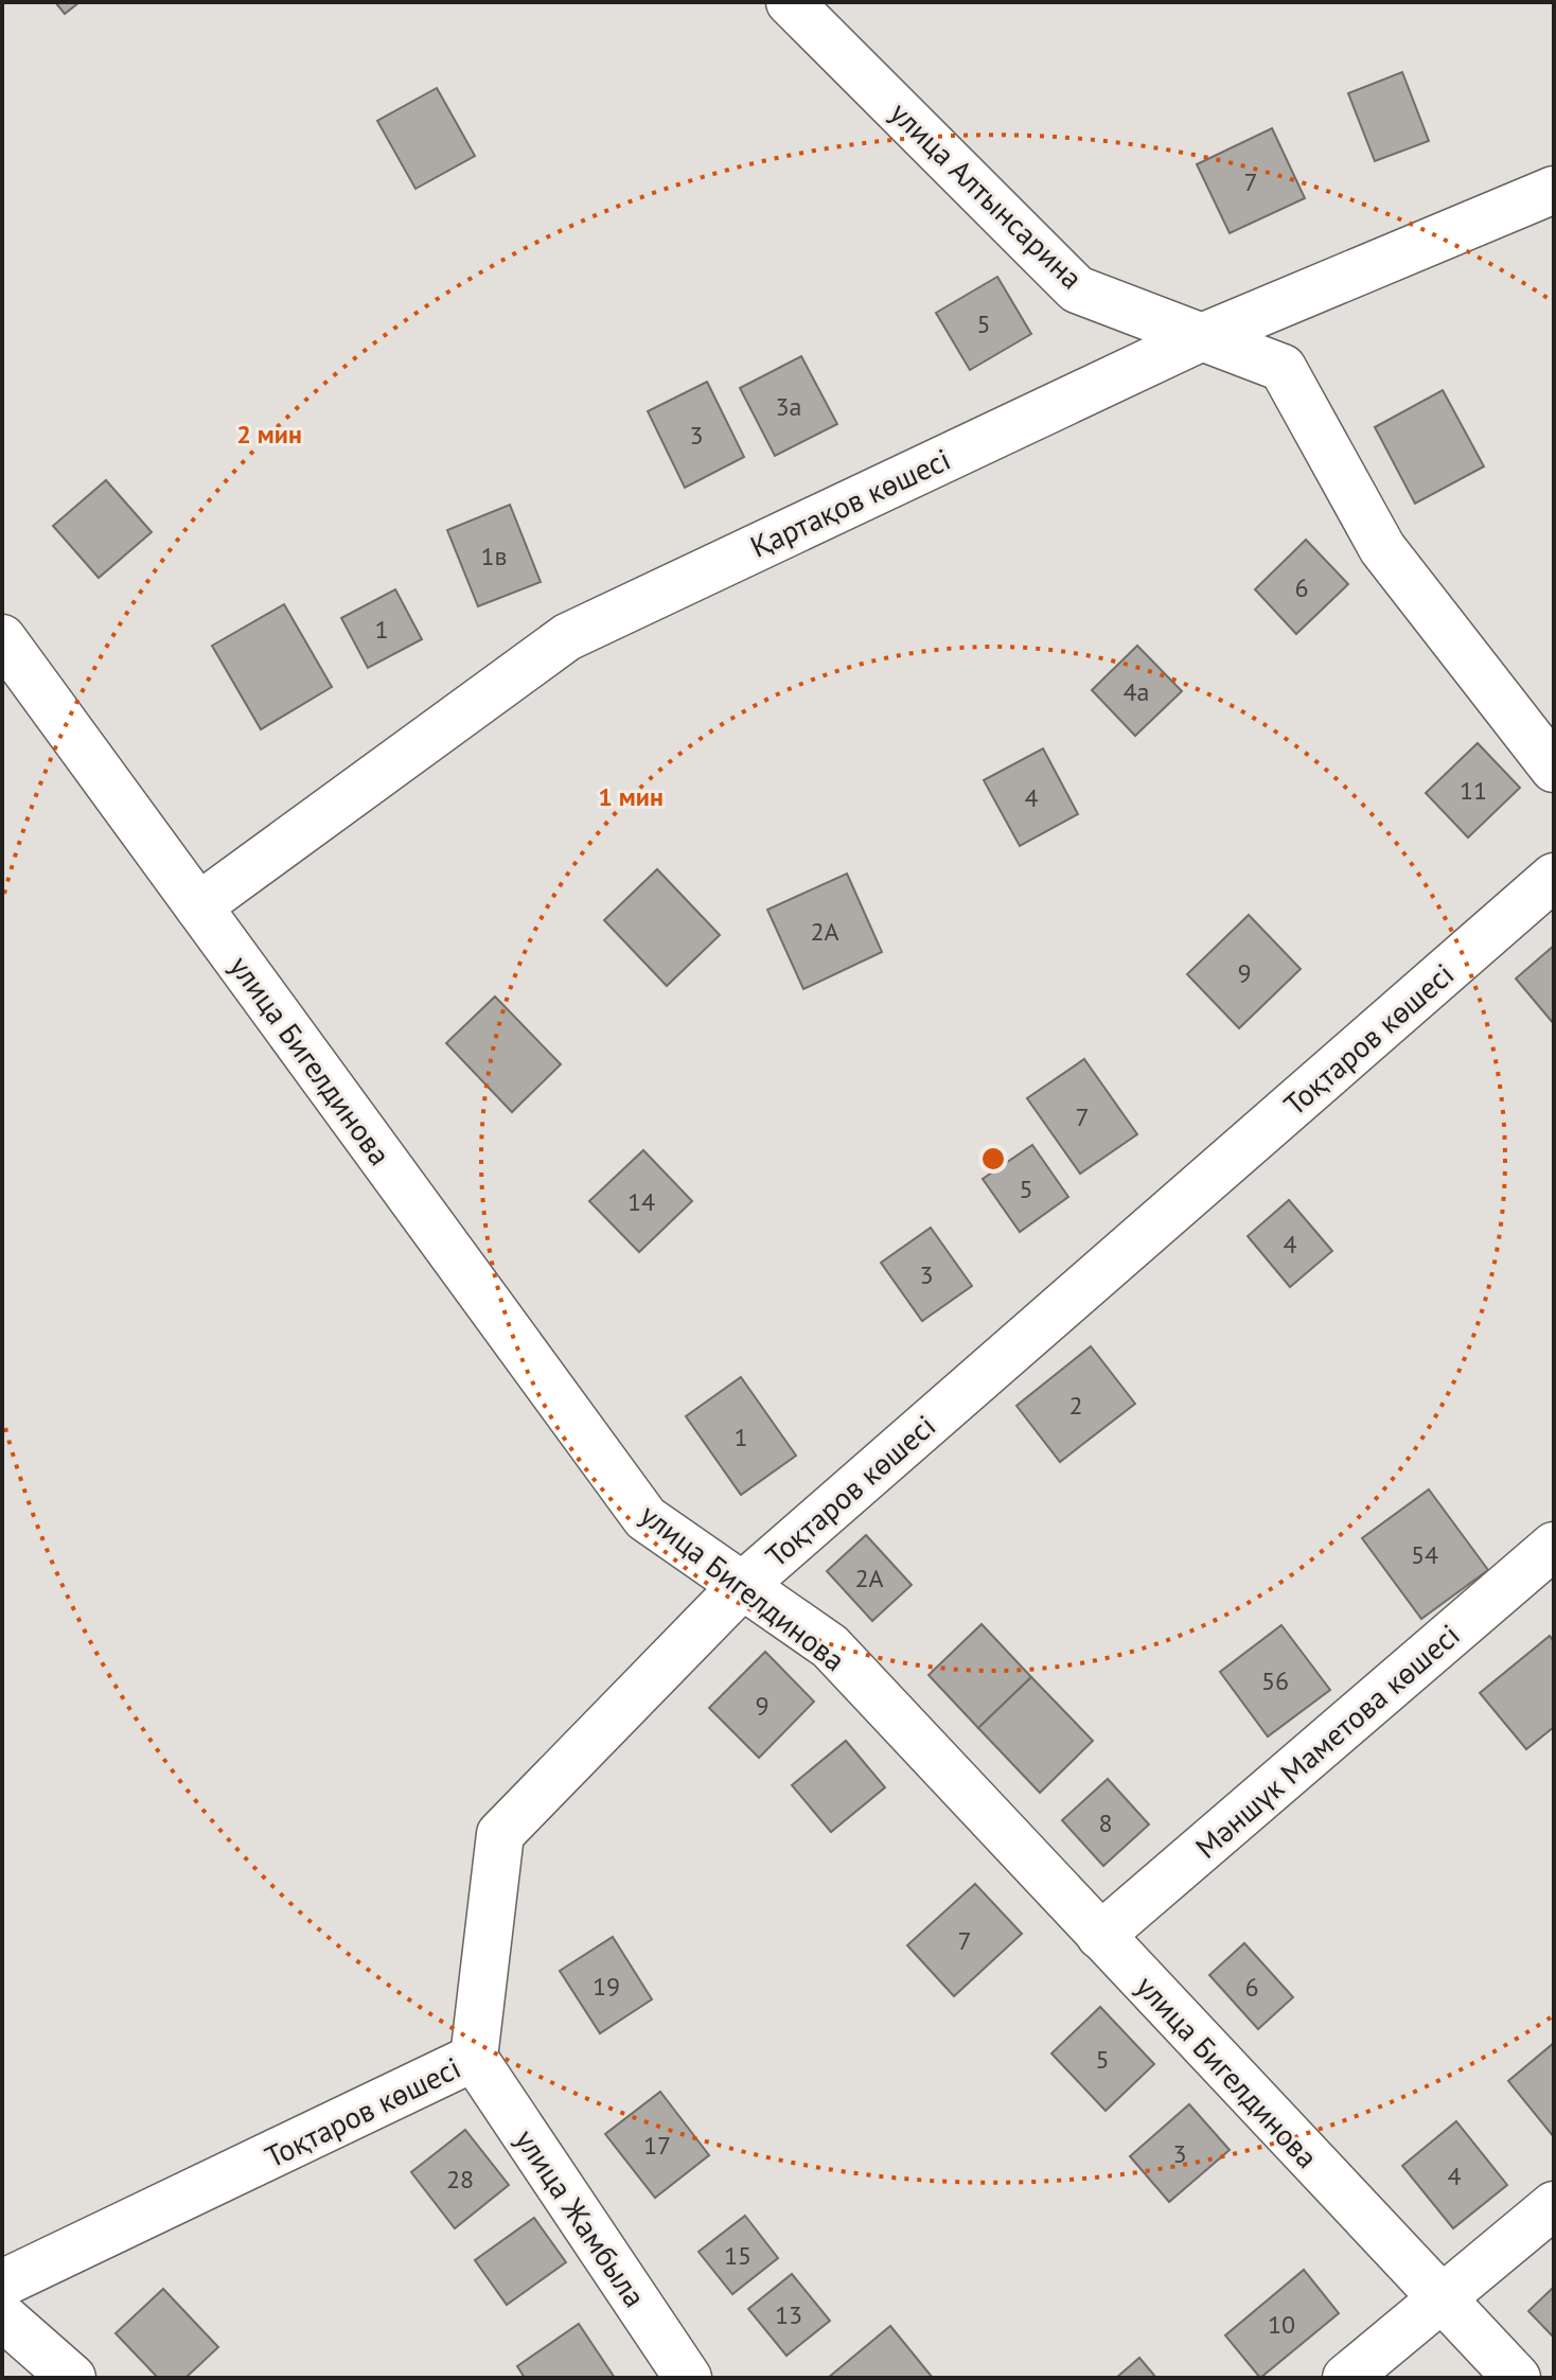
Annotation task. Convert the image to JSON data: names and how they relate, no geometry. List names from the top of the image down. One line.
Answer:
{"streets":{"street":["улица Алтынсарина","Қартақов көшесі","Тоқтаров көшесі","улица Бигелдинова","Мәншүк Маметова көшесі","улица Жамбыла"]},"crossings":[["улица Алтынсарина","Қартақов көшесі"],["Қартақов көшесі","улица Бигелдинова"],["Тоқтаров көшесі","улица Бигелдинова"],["Тоқтаров көшесі","улица Жамбыла"],["улица Бигелдинова","Мәншүк Маметова көшесі"]],"house_numbers":["7","5","3а","3","1в","6","1","4а","11","4","2А","9","7","5","14","4","3","2","1","54","2А","56","9","8","7","19","6","5","17","3","4","28","15","13","10"],"rings":["2 мин","1 мин"]}
